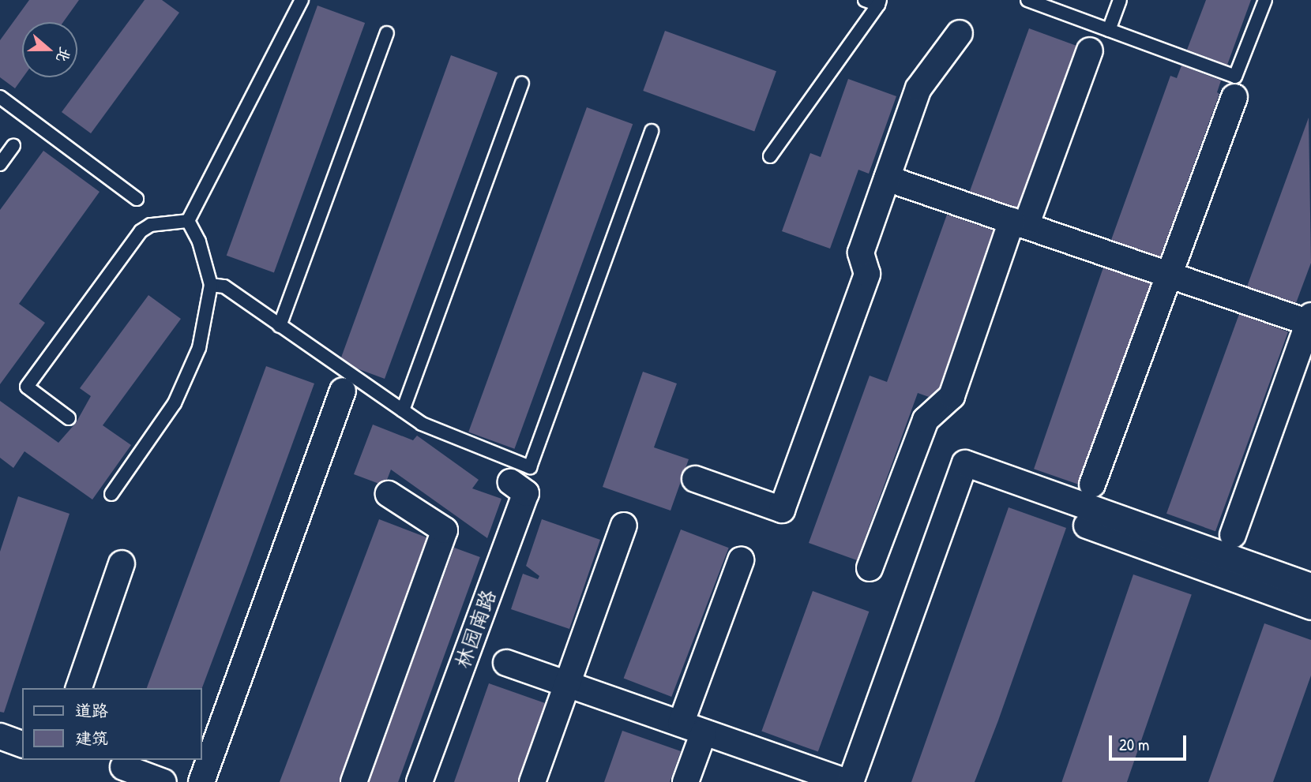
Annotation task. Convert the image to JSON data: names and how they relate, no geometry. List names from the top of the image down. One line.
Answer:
{"streets":{"street":["林园南路"]},"legend":["道路","建筑"],"scale_bar":"20 m","north":"right"}
